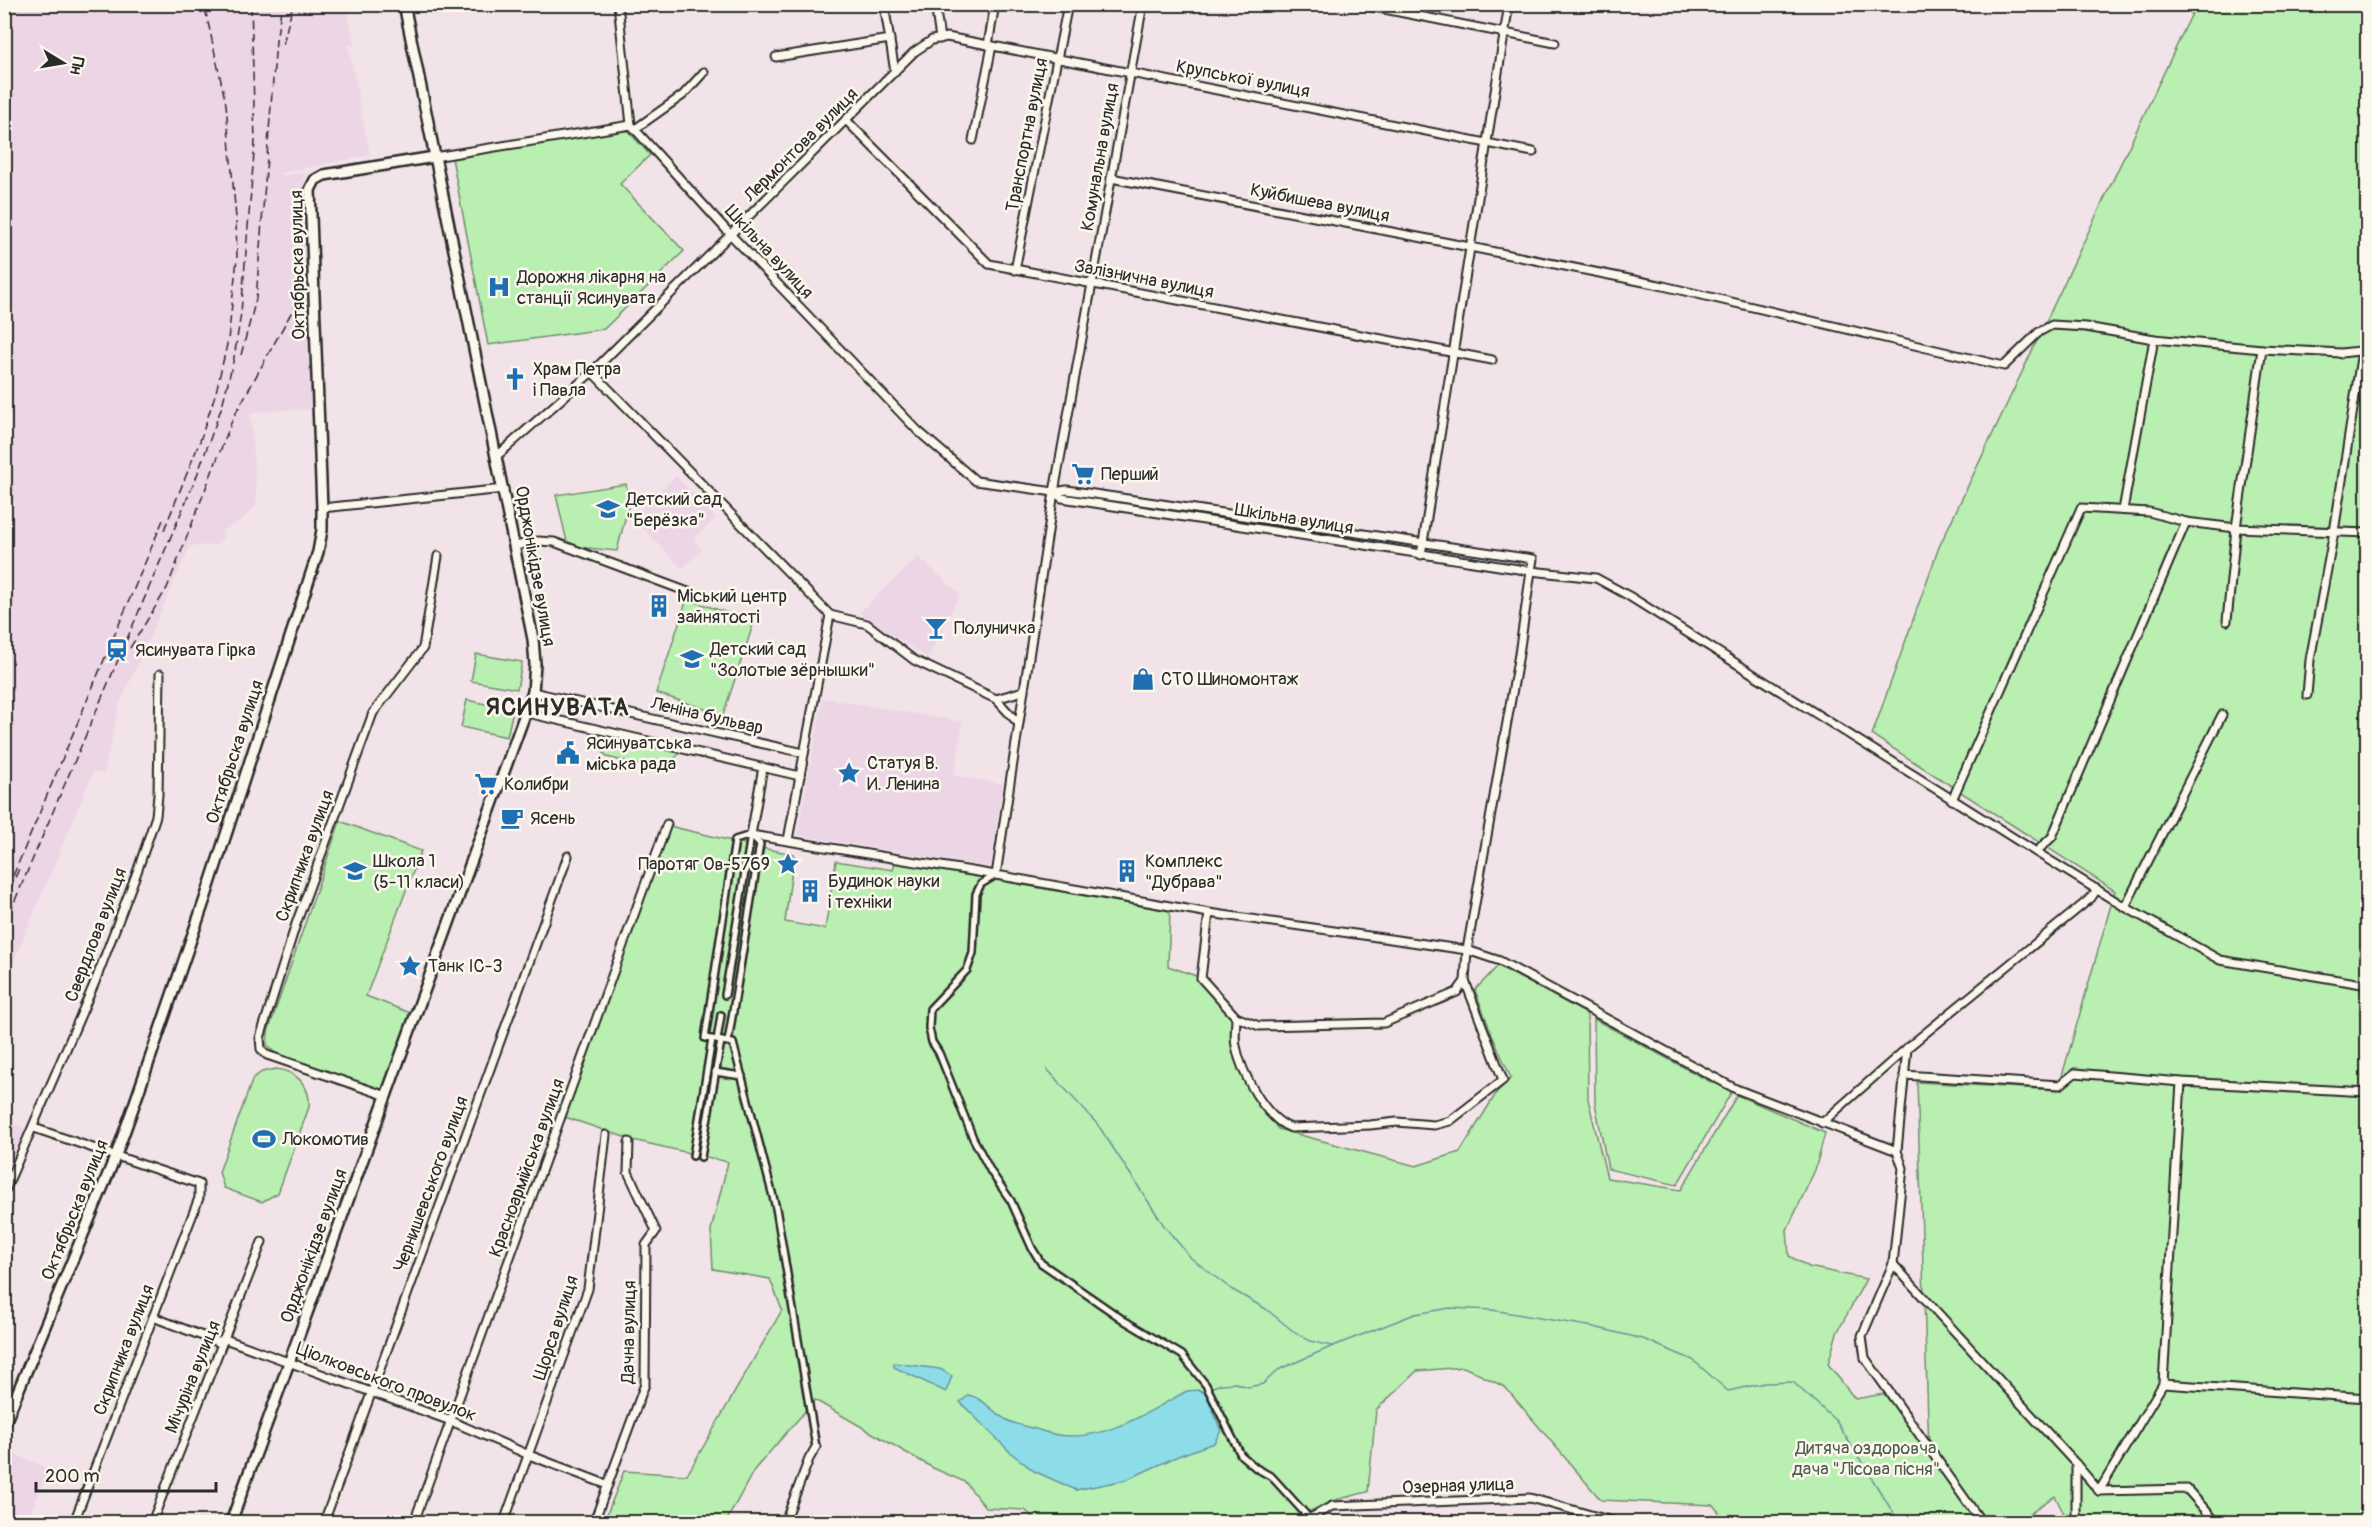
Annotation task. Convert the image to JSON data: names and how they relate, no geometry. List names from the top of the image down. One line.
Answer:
{"streets":{"main road":["Октябрьска вулиця","Орджонікідзе вулиця"],"street":["Крупської вулиця","Транспортна вулиця","Лермонтова вулиця","Комунальна вулиця","Куйбишева вулиця","Шкільна вулиця","Залізнична вулиця","Леніна бульвар","Скрипника вулиця","Свердлова вулиця","Красноармійська вулиця","Чернишевського вулиця","Щорса вулиця","Дачна вулиця","Мічуріна вулиця","Ціолковського провулок","Озерная улица"]},"crossings":[["Крупської вулиця","Транспортна вулиця"],["Крупської вулиця","Лермонтова вулиця"],["Крупської вулиця","Комунальна вулиця"],["Транспортна вулиця","Залізнична вулиця"],["Лермонтова вулиця","Шкільна вулиця"],["Лермонтова вулиця","Залізнична вулиця"],["Лермонтова вулиця","Орджонікідзе вулиця"],["Комунальна вулиця","Куйбишева вулиця"],["Комунальна вулиця","Шкільна вулиця"],["Комунальна вулиця","Залізнична вулиця"],["Октябрьска вулиця","Орджонікідзе вулиця"],["Октябрьска вулиця","Скрипника вулиця"],["Орджонікідзе вулиця","Леніна бульвар"],["Орджонікідзе вулиця","Скрипника вулиця"],["Орджонікідзе вулиця","Ціолковського провулок"],["Скрипника вулиця","Ціолковського провулок"],["Красноармійська вулиця","Ціолковського провулок"],["Чернишевського вулиця","Ціолковського провулок"],["Щорса вулиця","Ціолковського провулок"],["Дачна вулиця","Ціолковського провулок"],["Мічуріна вулиця","Ціолковського провулок"]],"districts":["ЯСИНУВАТА"],"parks":["Дитяча оздоровча дача \"Лісова пісня\""],"places":{"hospital":["Дорожня лікарня на станції Ясинувата"],"church":["Храм Петра і Павла"],"supermarket":["Перший","Колибри"],"school or university":["Детский сад \"Берёзка\"","Детский сад \"Золотые зёрнышки\"","Школа 1 (5-11 класи)"],"building":["Міський центр зайнятості","Комплекс \"Дубрава\"","Будинок науки і техніки"],"bar":["Полуничка"],"station":["Ясинувата Гірка"],"shop":["СТО Шиномонтаж"],"public building":["Ясинуватська міська рада"],"place":["Статуя В. И. Ленина","Паротяг Ов-5769","Танк ІС-3"],"cafe":["Ясень"],"sports":["Локомотив"]},"scale_bar":"200 m","north":"right"}
